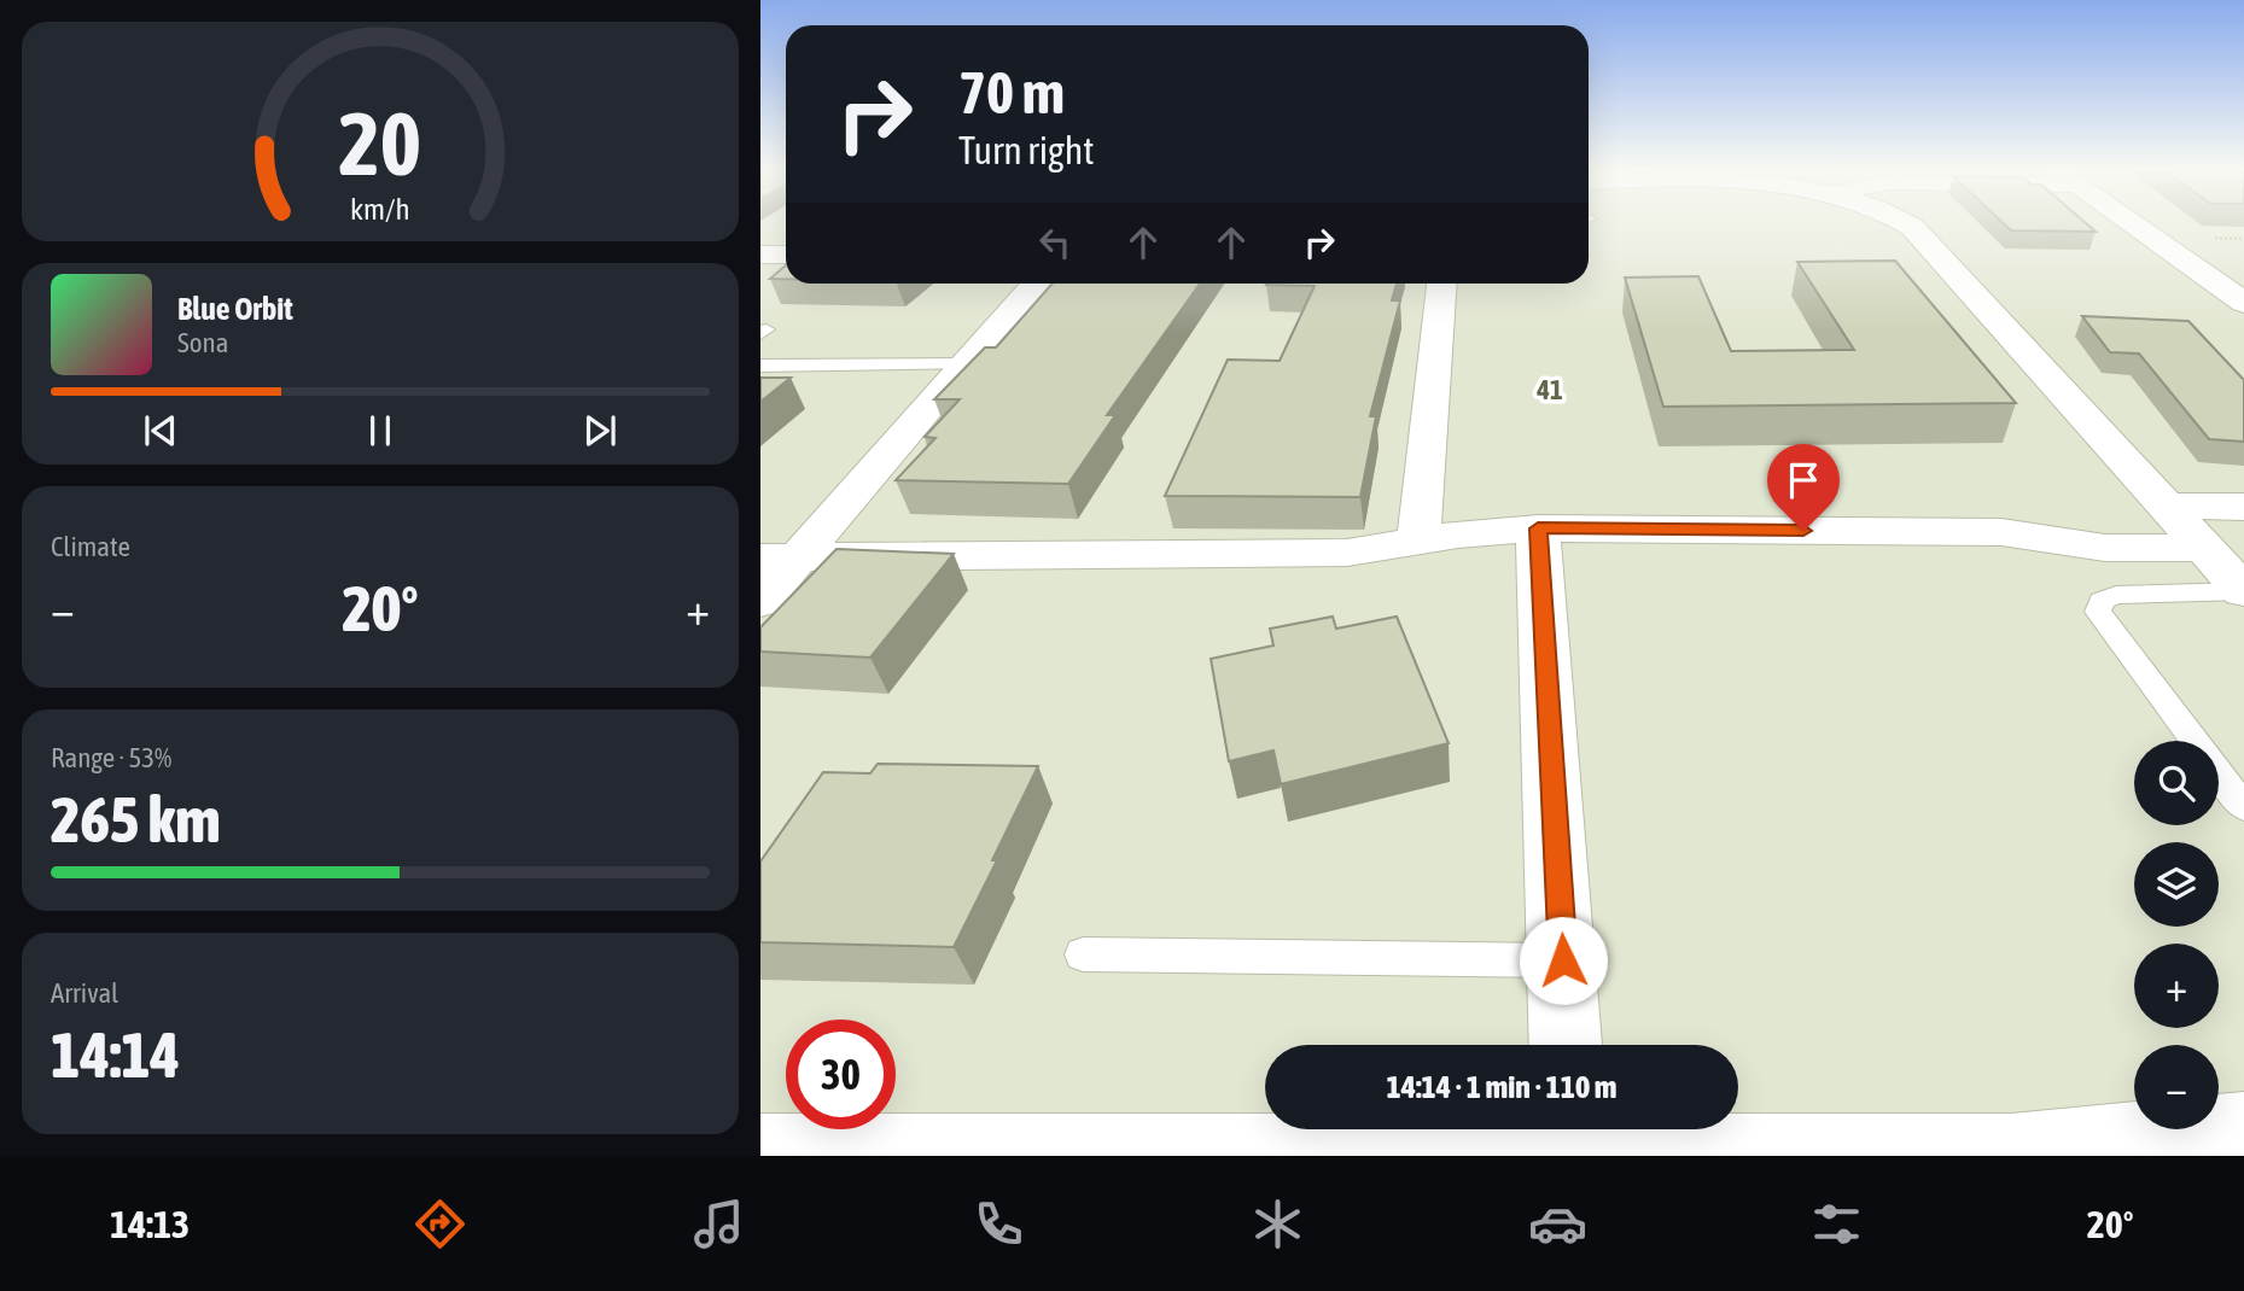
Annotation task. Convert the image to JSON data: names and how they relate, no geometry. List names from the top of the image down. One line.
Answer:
{"districts":["41"],"page":{"turn":["70 m","Turn right"],"song":["Blue Orbit","Sona"],"tile":["Climate",["Range · 53%","265 km"],["Arrival","14:14"]],"heat":["−","20°","+"],"map_buttons":["+","−"],"limit":"30","trip":"14:14 · 1 min · 110 m","tabs":["14:13","20°"],"gauge":["20","km/h"]}}
